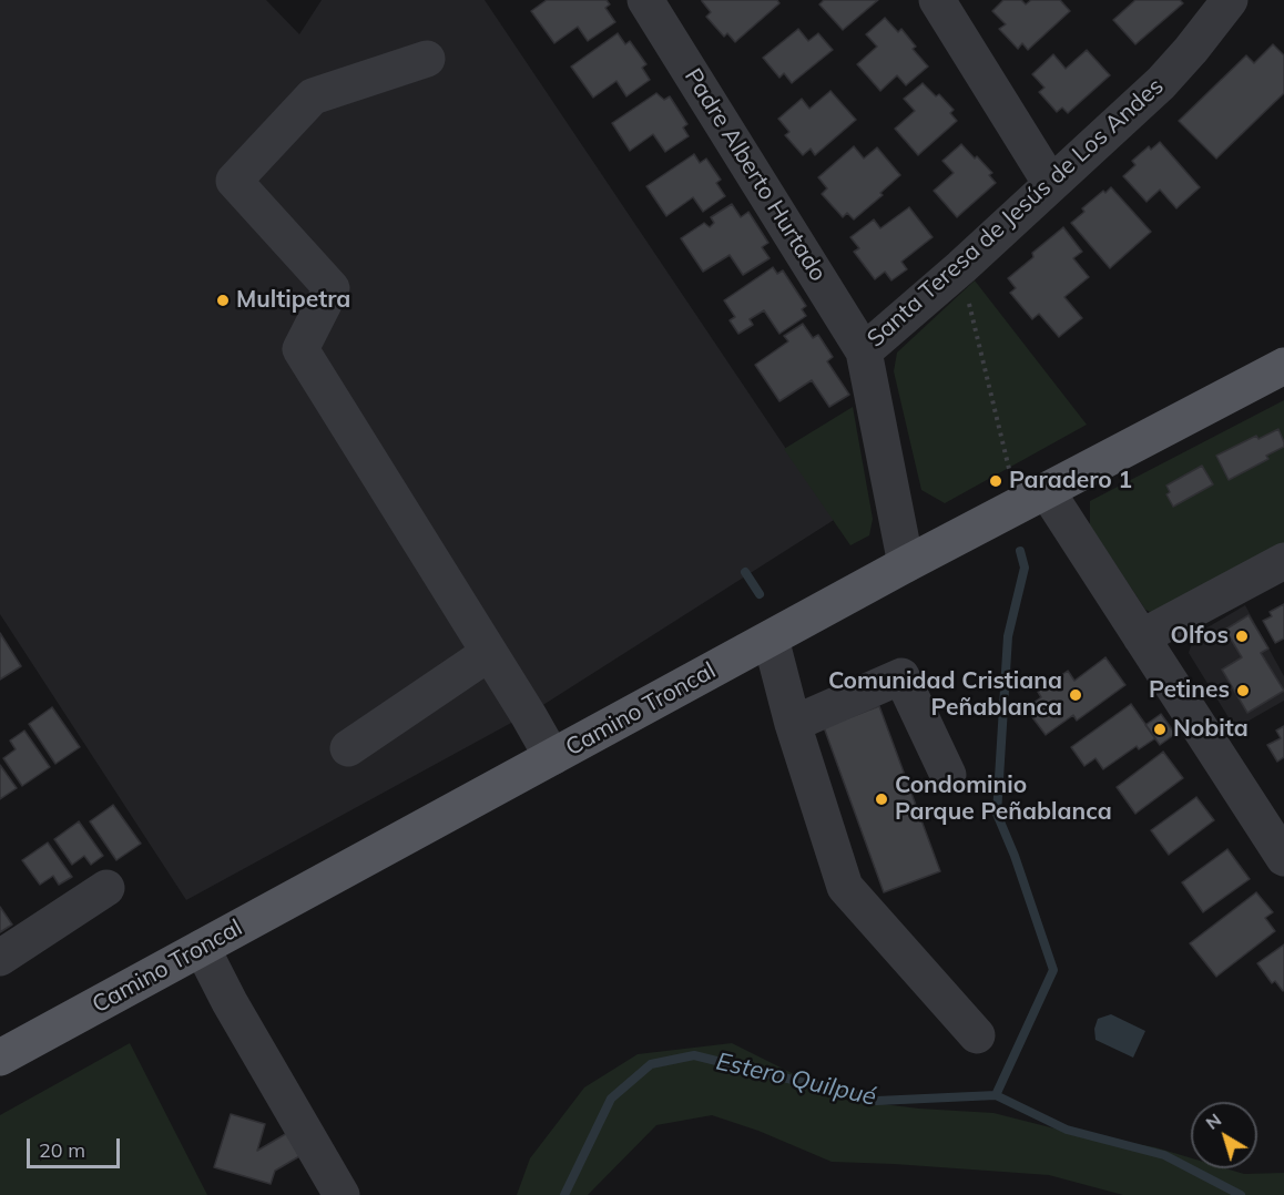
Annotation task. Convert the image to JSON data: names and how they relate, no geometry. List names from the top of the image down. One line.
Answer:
{"streets":{"main road":["Camino Troncal"],"street":["Padre Alberto Hurtado","Santa Teresa de Jesús de Los Andes"]},"crossings":[["Padre Alberto Hurtado","Santa Teresa de Jesús de Los Andes"],["Santa Teresa de Jesús de Los Andes","Camino Troncal"]],"water":["Estero Quilpué"],"places":["Multipetra","Paradero 1","Olfos","Petines","Comunidad Cristiana Peñablanca","Nobita","Condominio Parque Peñablanca"],"scale_bar":"20 m","north":"top left"}
